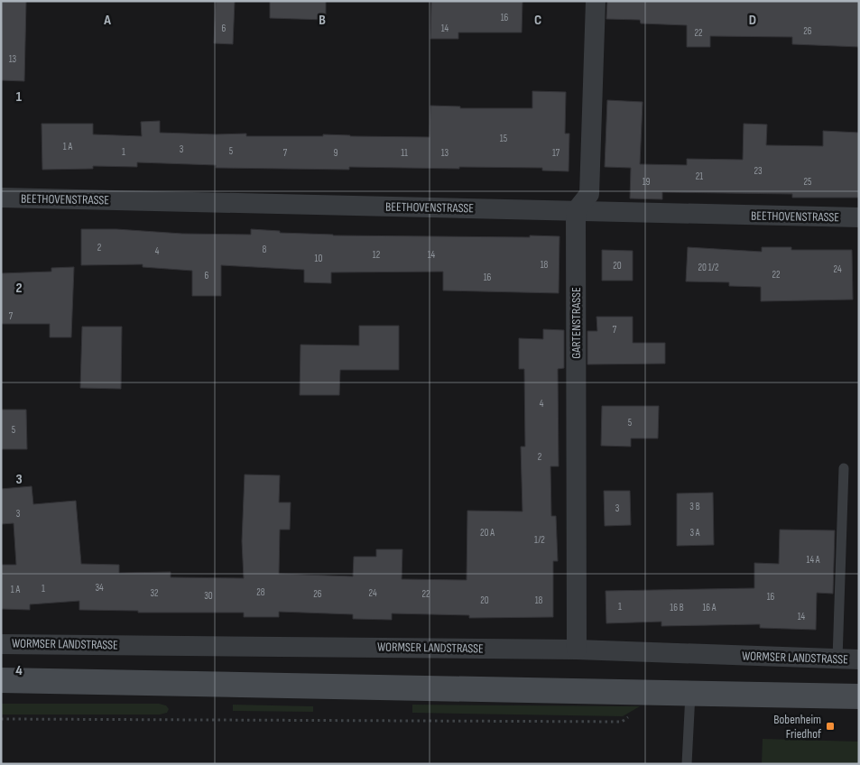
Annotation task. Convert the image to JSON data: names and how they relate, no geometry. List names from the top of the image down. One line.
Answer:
{"streets":{"street":["BEETHOVENSTRASSE","GARTENSTRASSE","WORMSER LANDSTRASSE"]},"crossings":[["BEETHOVENSTRASSE","GARTENSTRASSE"],["GARTENSTRASSE","WORMSER LANDSTRASSE"]],"places":{"transit":["Bobenheim Friedhof"]},"house_numbers":["16","6","14","26","22","13","15","1 A","3","5","1","7","9","11","13","17","23","21","19","25","2","8","4","12","14","10","18","20","20 1/2","24","22","6","16","7","7","4","5","5","2","3 B","3","3","20 A","3 A","1/2","14 A","34","1","1 A","28","32","24","26","22","30","16","20","18","1","16 B","16 A","14"],"grid":{"columns":["A","B","C","D"],"rows":["1","2","3","4"]}}
